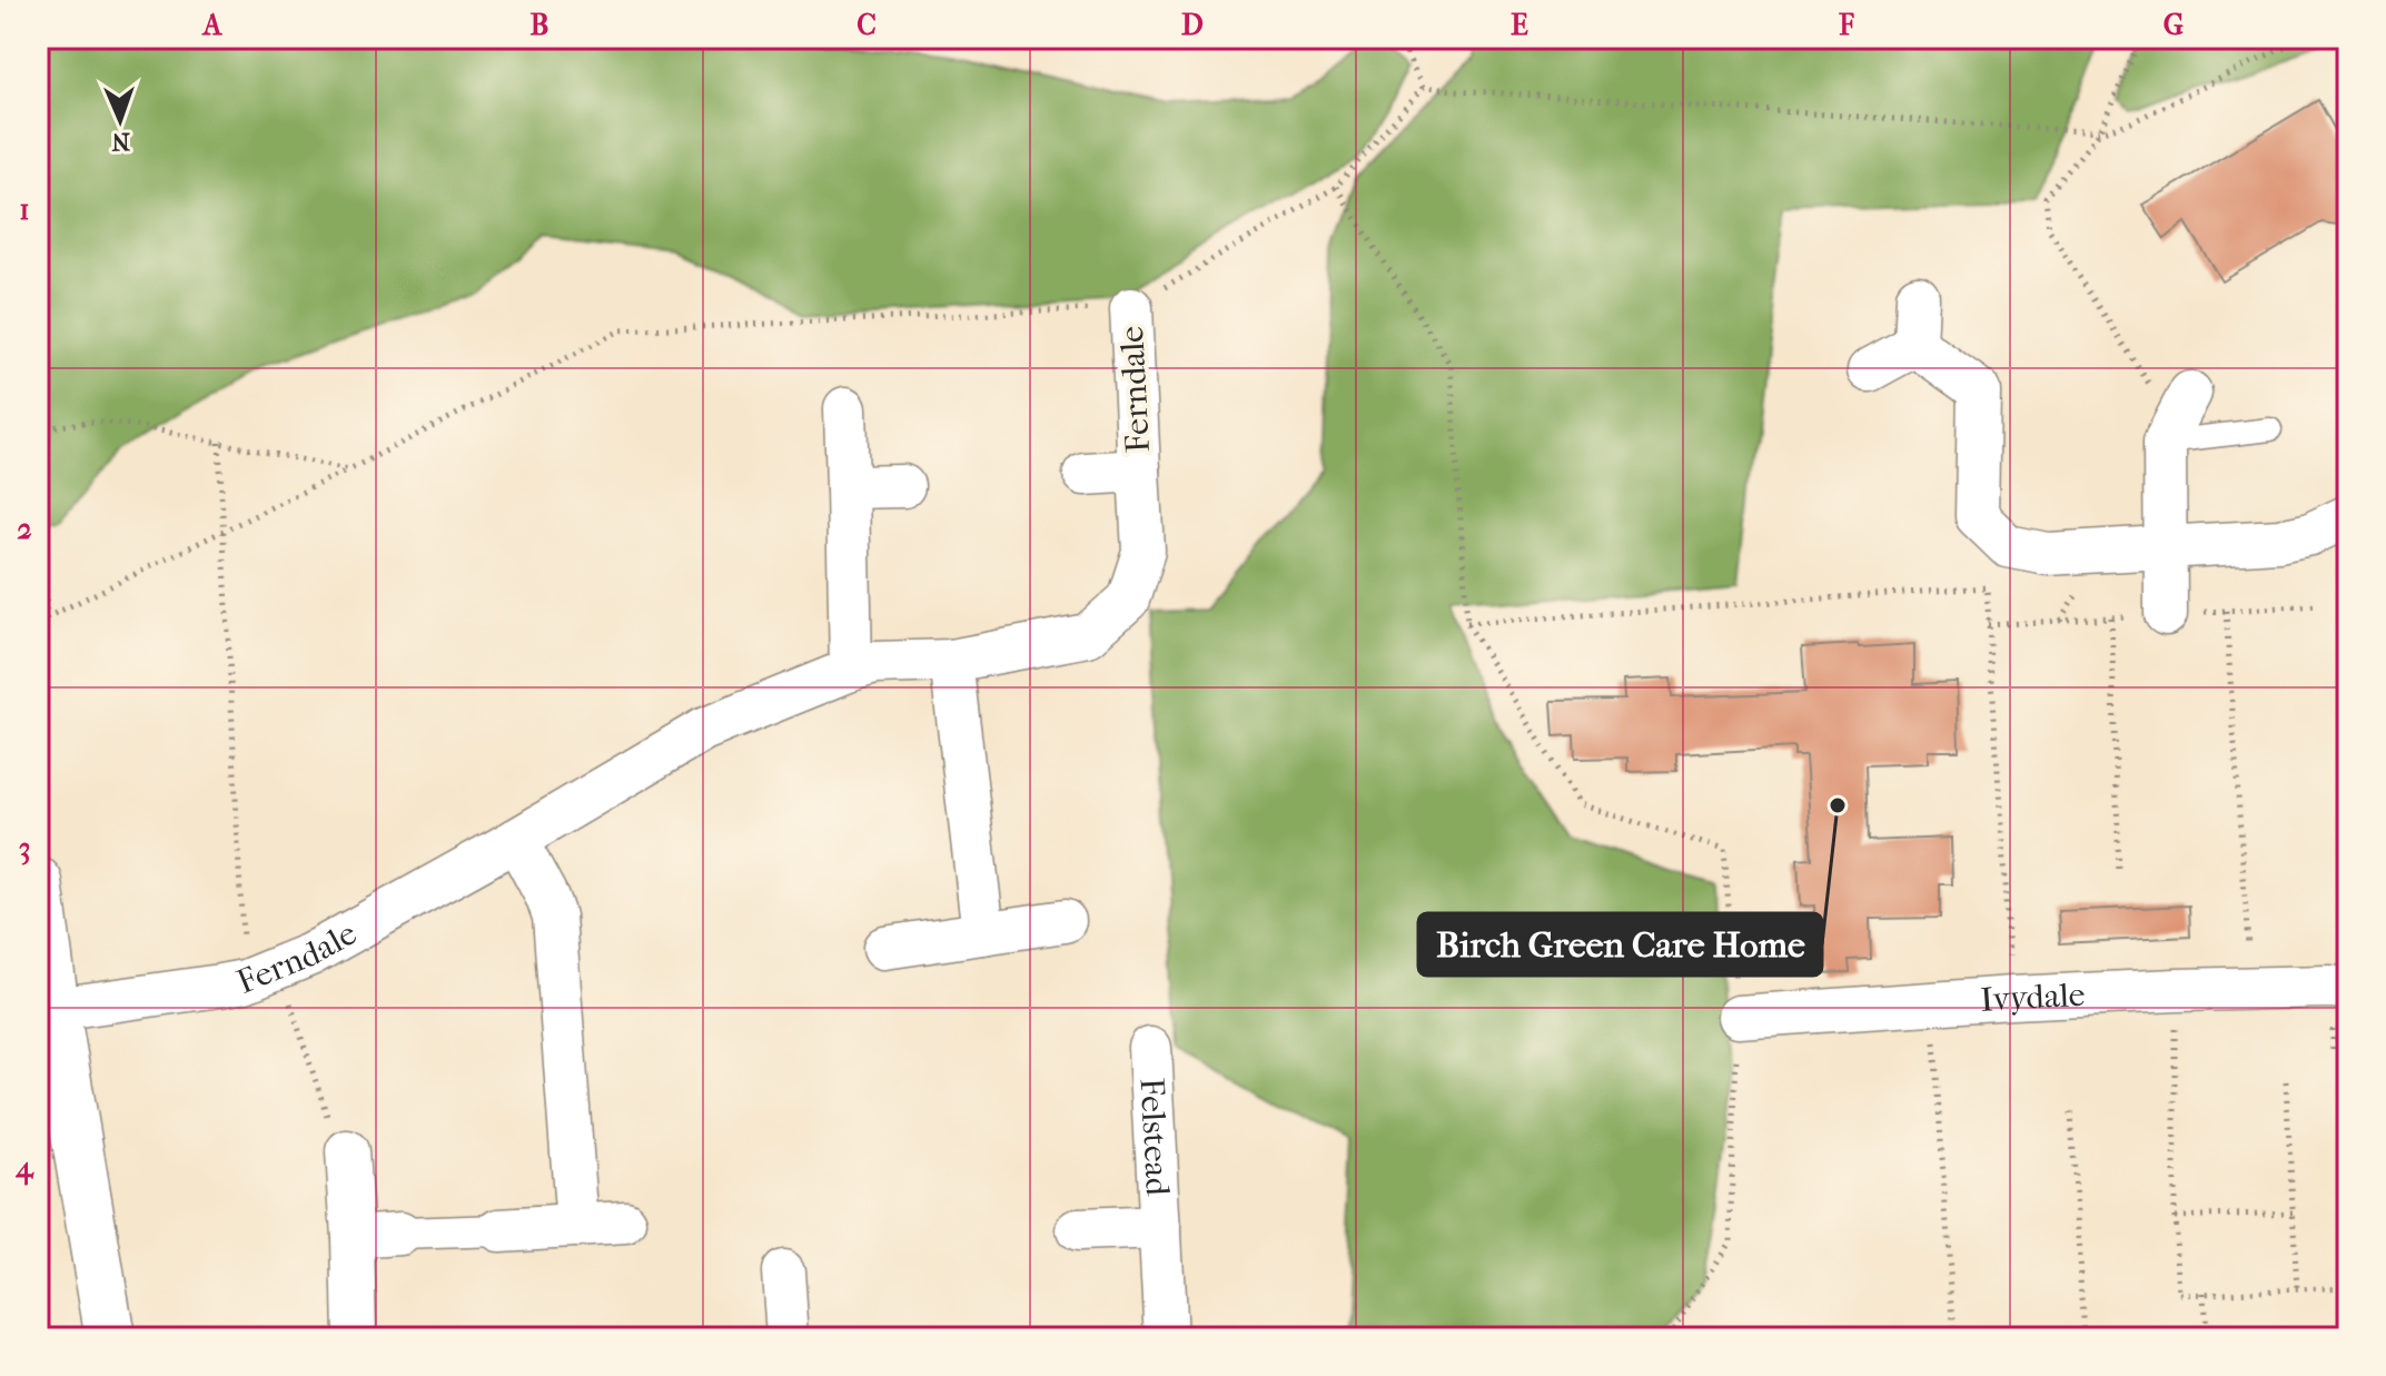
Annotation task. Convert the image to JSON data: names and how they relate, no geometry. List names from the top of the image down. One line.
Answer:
{"streets":{"street":["Ferndale","Ivydale","Felstead"]},"places":["Birch Green Care Home"],"north":"bottom","grid":{"columns":["A","B","C","D","E","F","G"],"rows":["1","2","3","4"]}}
